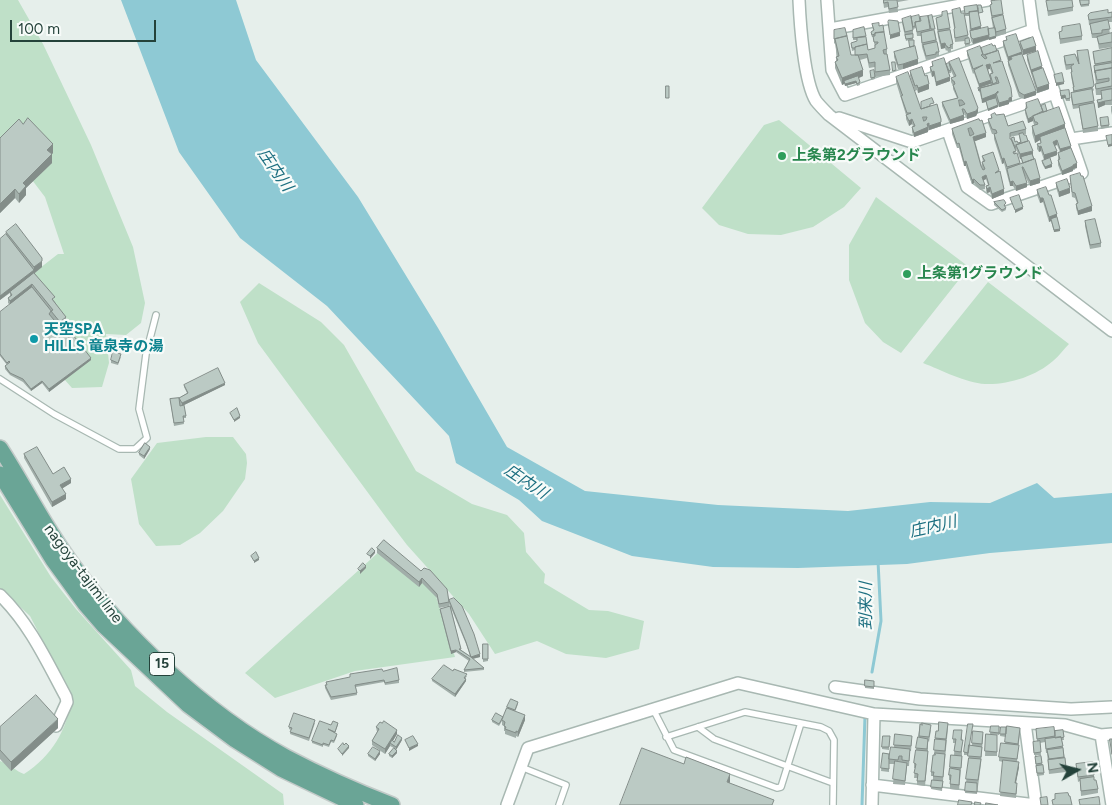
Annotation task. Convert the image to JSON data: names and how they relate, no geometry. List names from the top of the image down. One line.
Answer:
{"streets":{"main road":["nagoya-tajimi line","15"]},"water":["庄内川","到来川"],"places":["上条第2グラウンド","上条第1グラウンド","天空SPA HILLS 竜泉寺の湯"],"scale_bar":"100 m","north":"right"}
